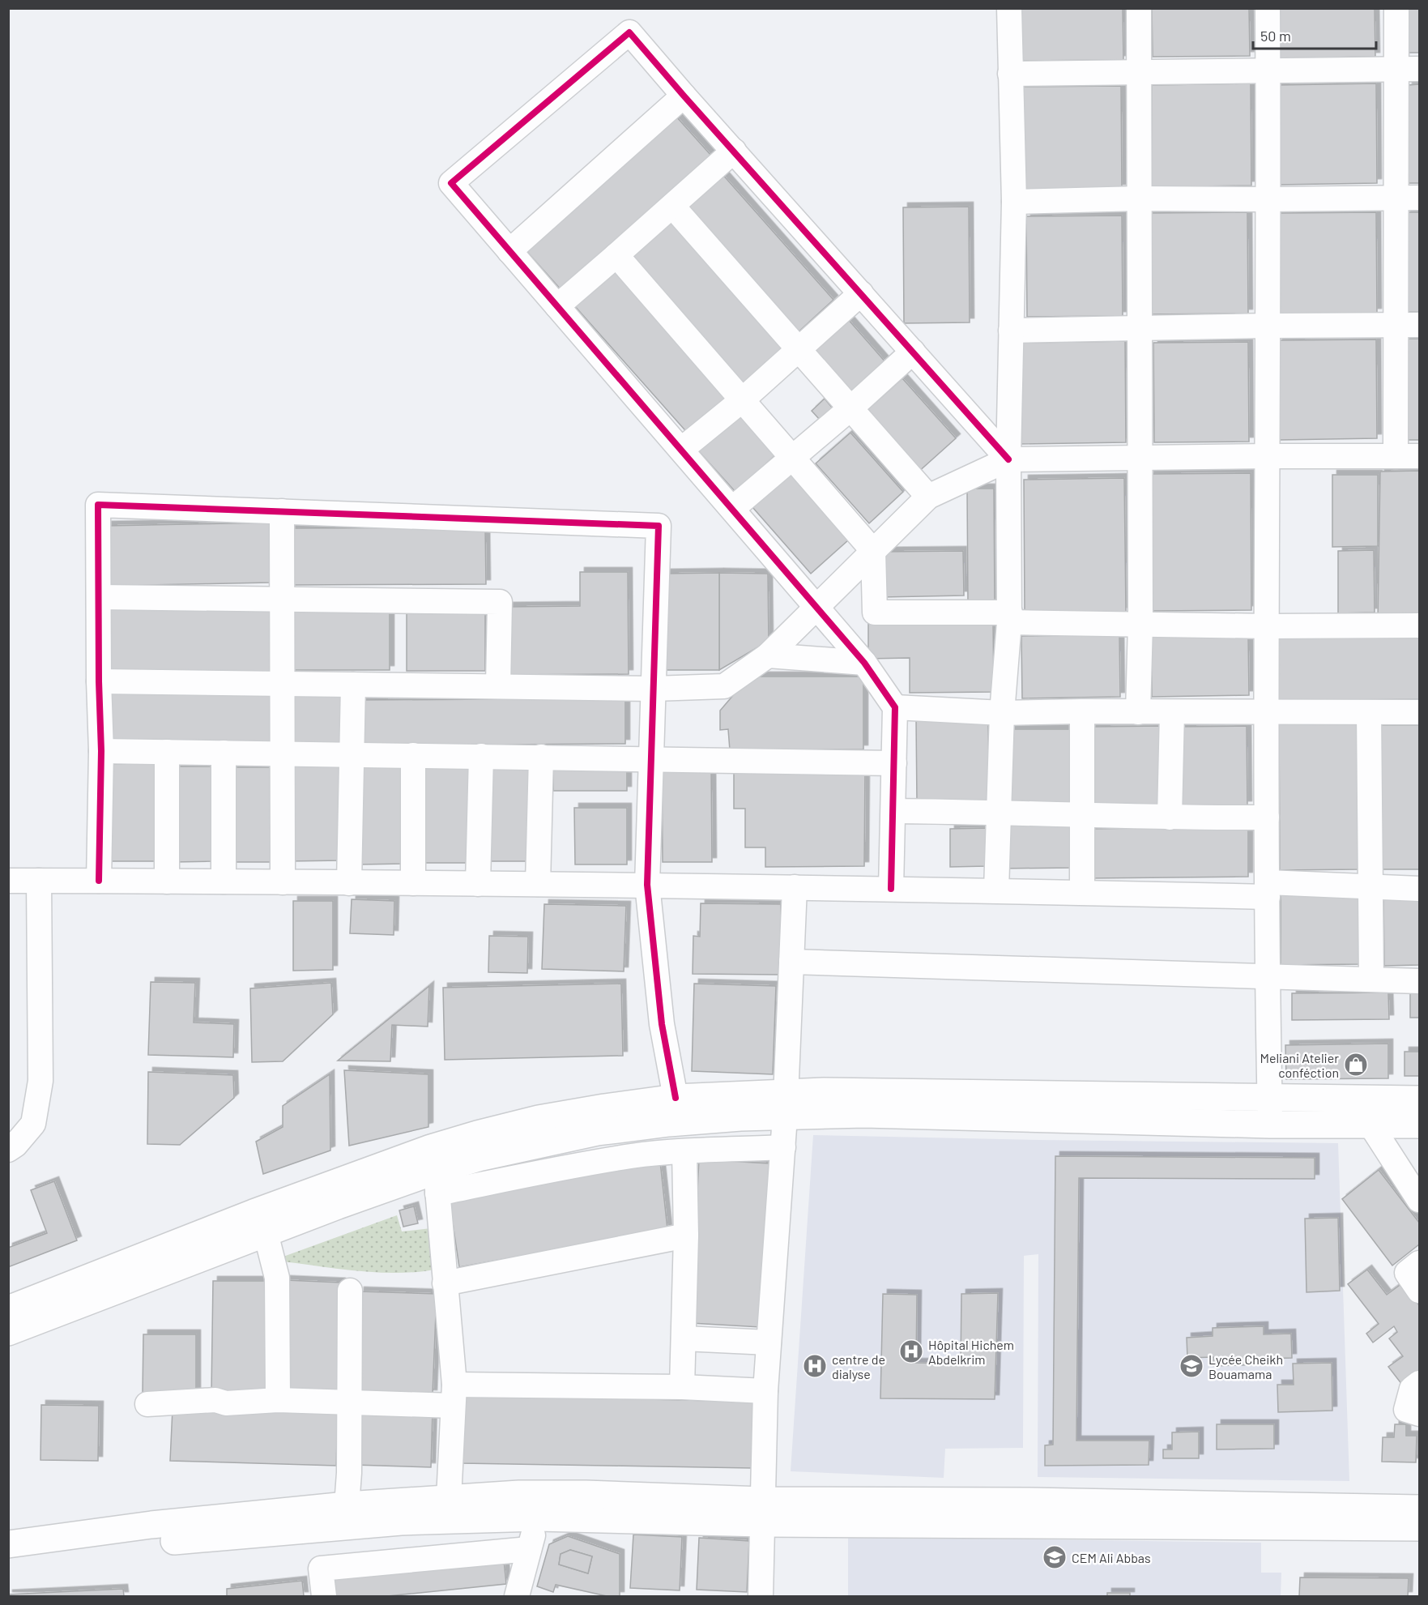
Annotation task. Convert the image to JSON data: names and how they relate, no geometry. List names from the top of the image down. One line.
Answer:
{"places":{"shop":["Meliani Atelier conféction"],"hospital":["Hôpital Hichem Abdelkrim","centre de dialyse"],"school or university":["Lycée Cheikh Bouamama","CEM Ali Abbas"]},"scale_bar":"50 m"}
